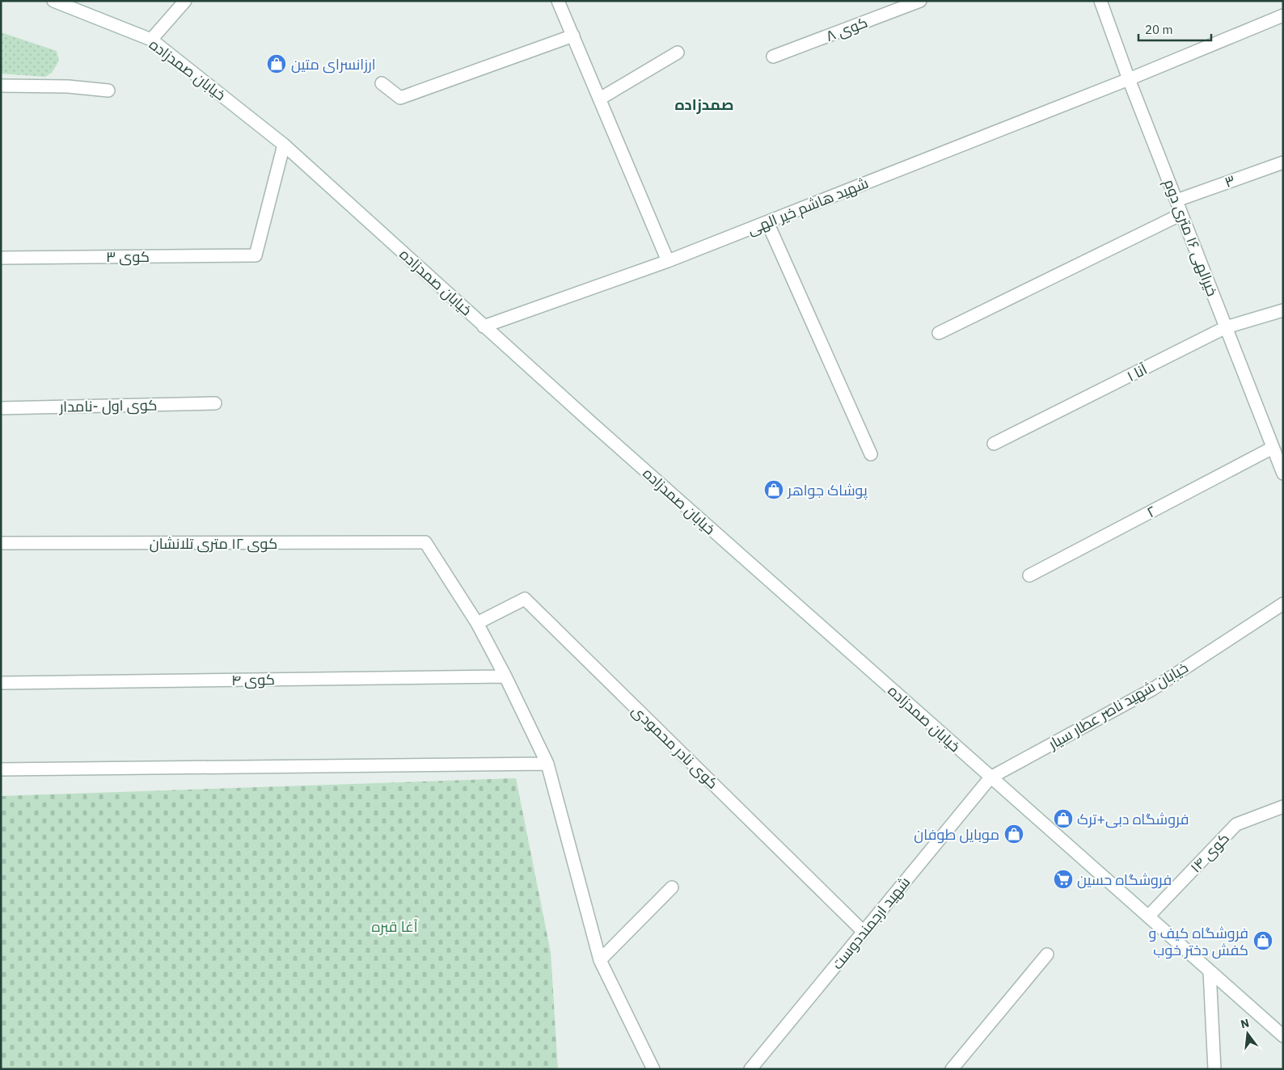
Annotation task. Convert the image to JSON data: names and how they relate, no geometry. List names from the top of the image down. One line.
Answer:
{"streets":{"street":["کوی ۸","خیابان صمدزاده","۳","شهید هاشم خیر الهی","خیرالهی ۱۶ متری دوم","کوی ۳","آنا ۱","کوی اول -نامدار","۲","کوی ۱۲ متری تلانشان","کوی ۴","خیابان شهید ناصر عطار سیار","کوی نادر محمودی","کوی ۱۴","شهید ارجمنددوست"]},"crossings":[["خیابان صمدزاده","شهید هاشم خیر الهی"],["خیابان صمدزاده","کوی ۳"],["خیابان صمدزاده","خیابان شهید ناصر عطار سیار"],["خیابان صمدزاده","کوی ۱۴"],["خیابان صمدزاده","شهید ارجمنددوست"],["۳","خیرالهی ۱۶ متری دوم"],["شهید هاشم خیر الهی","خیرالهی ۱۶ متری دوم"],["خیرالهی ۱۶ متری دوم","آنا ۱"],["خیرالهی ۱۶ متری دوم","۲"],["کوی ۱۲ متری تلانشان","کوی نادر محمودی"],["خیابان شهید ناصر عطار سیار","شهید ارجمنددوست"],["کوی نادر محمودی","شهید ارجمنددوست"]],"districts":["صمدزاده"],"parks":["آغا قبره"],"places":{"shop":["ارزانسرای متین","پوشاک جواهر","فروشگاه دبی+ترک","موبایل طوفان","فروشگاه کیف و کفش دختر خوب"],"supermarket":["فروشگاه حسین"]},"scale_bar":"20 m","north":"top"}
